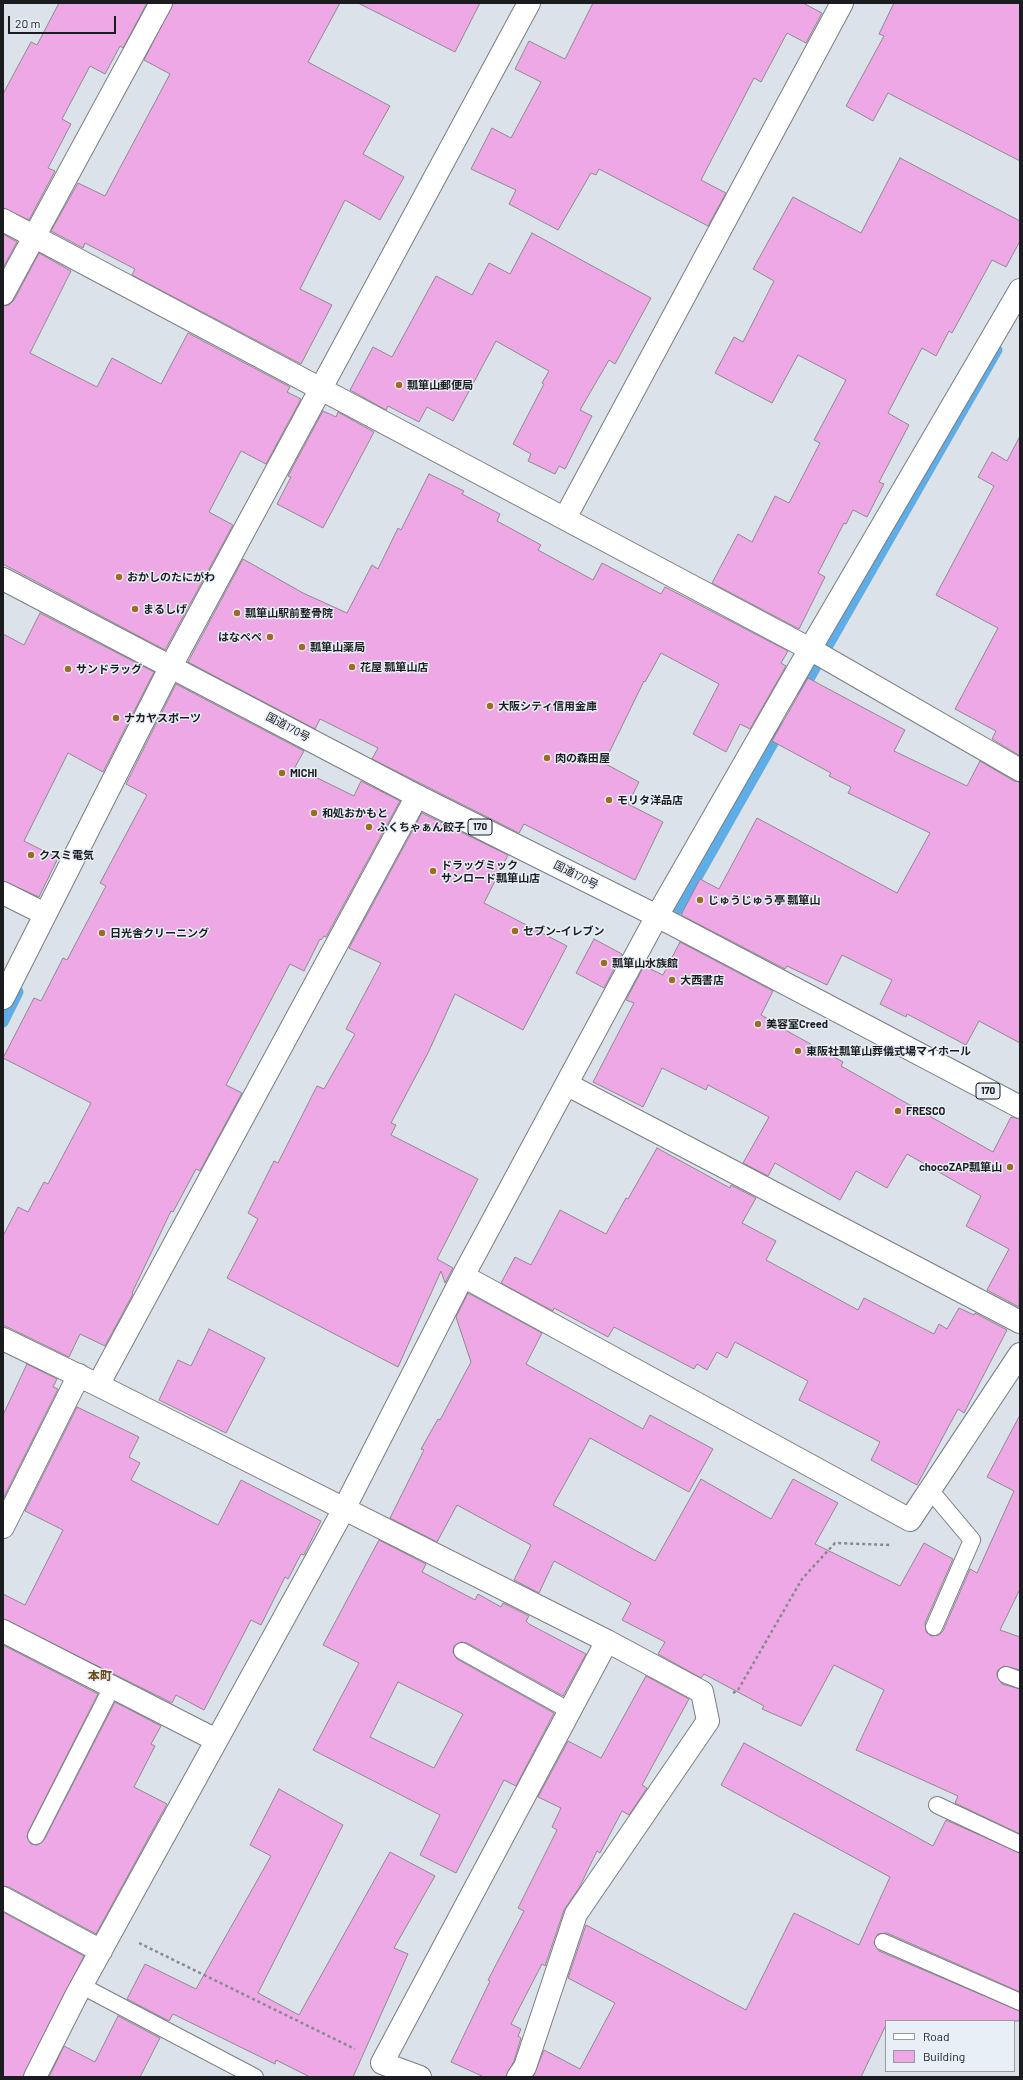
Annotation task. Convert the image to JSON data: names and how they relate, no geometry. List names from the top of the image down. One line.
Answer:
{"streets":{"main road":["国道170号","170"]},"districts":["本町"],"places":["瓢箪山郵便局","おかしのたにがわ","まるしげ","瓢箪山駅前整骨院","はなぺぺ","瓢箪山薬局","花屋 瓢箪山店","サンドラッグ","大阪シティ信用金庫","ナカヤスポーツ","肉の森田屋","MICHI","モリタ洋品店","和処おかもと","ふくちゃぁん餃子","クスミ電気","ドラッグミック サンロード瓢箪山店","じゅうじゅう亭 瓢箪山","セブン-イレブン","日光舎クリーニング","瓢箪山水族館","大西書店","美容室Creed","東阪社瓢箪山葬儀式場マイホール","FRESCO","chocoZAP瓢箪山"],"legend":["Road","Building"],"scale_bar":"20 m"}
